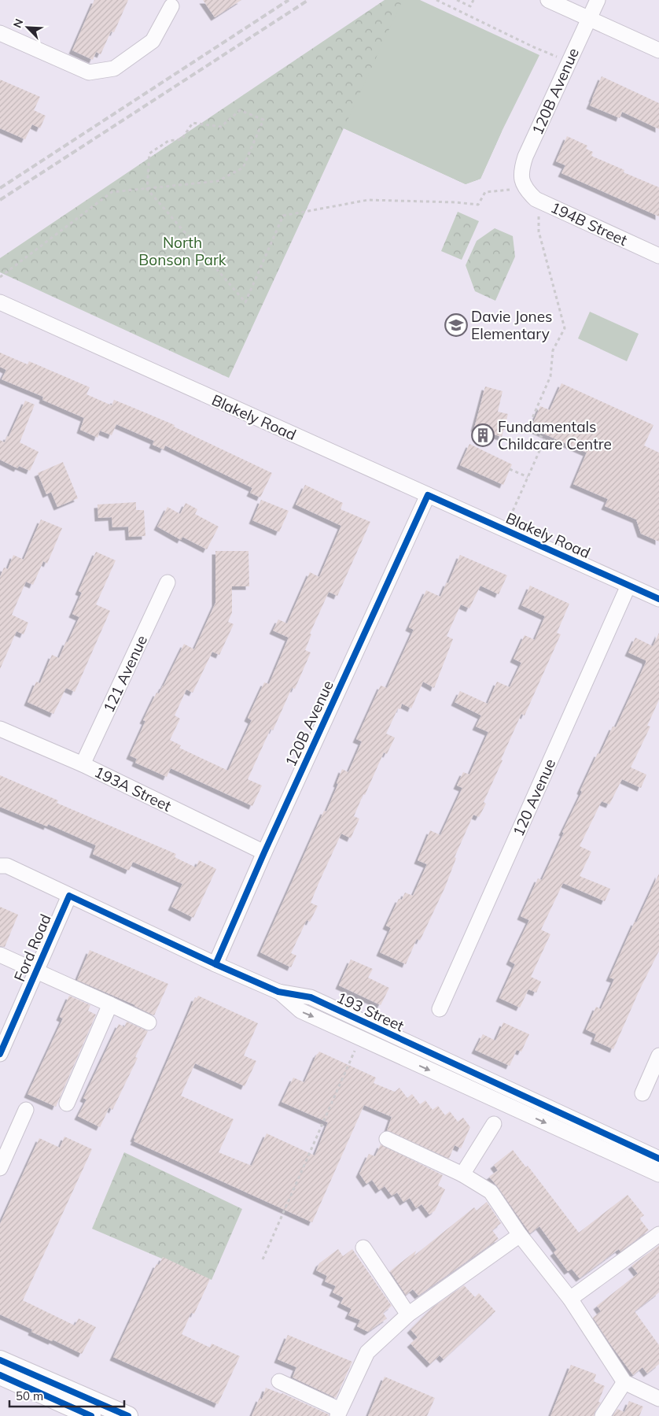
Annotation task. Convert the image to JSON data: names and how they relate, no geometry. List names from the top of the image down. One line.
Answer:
{"streets":{"street":["120B Avenue","194B Street","Blakely Road","121 Avenue","193A Street","120 Avenue","Ford Road","193 Street"]},"crossings":[["120B Avenue","194B Street"],["120B Avenue","Blakely Road"],["120B Avenue","193A Street"],["120B Avenue","193 Street"],["Blakely Road","120 Avenue"],["121 Avenue","193A Street"],["Ford Road","193 Street"]],"parks":["North Bonson Park"],"places":{"school or university":["Davie Jones Elementary"],"building":["Fundamentals Childcare Centre"]},"scale_bar":"50 m","north":"top left"}
